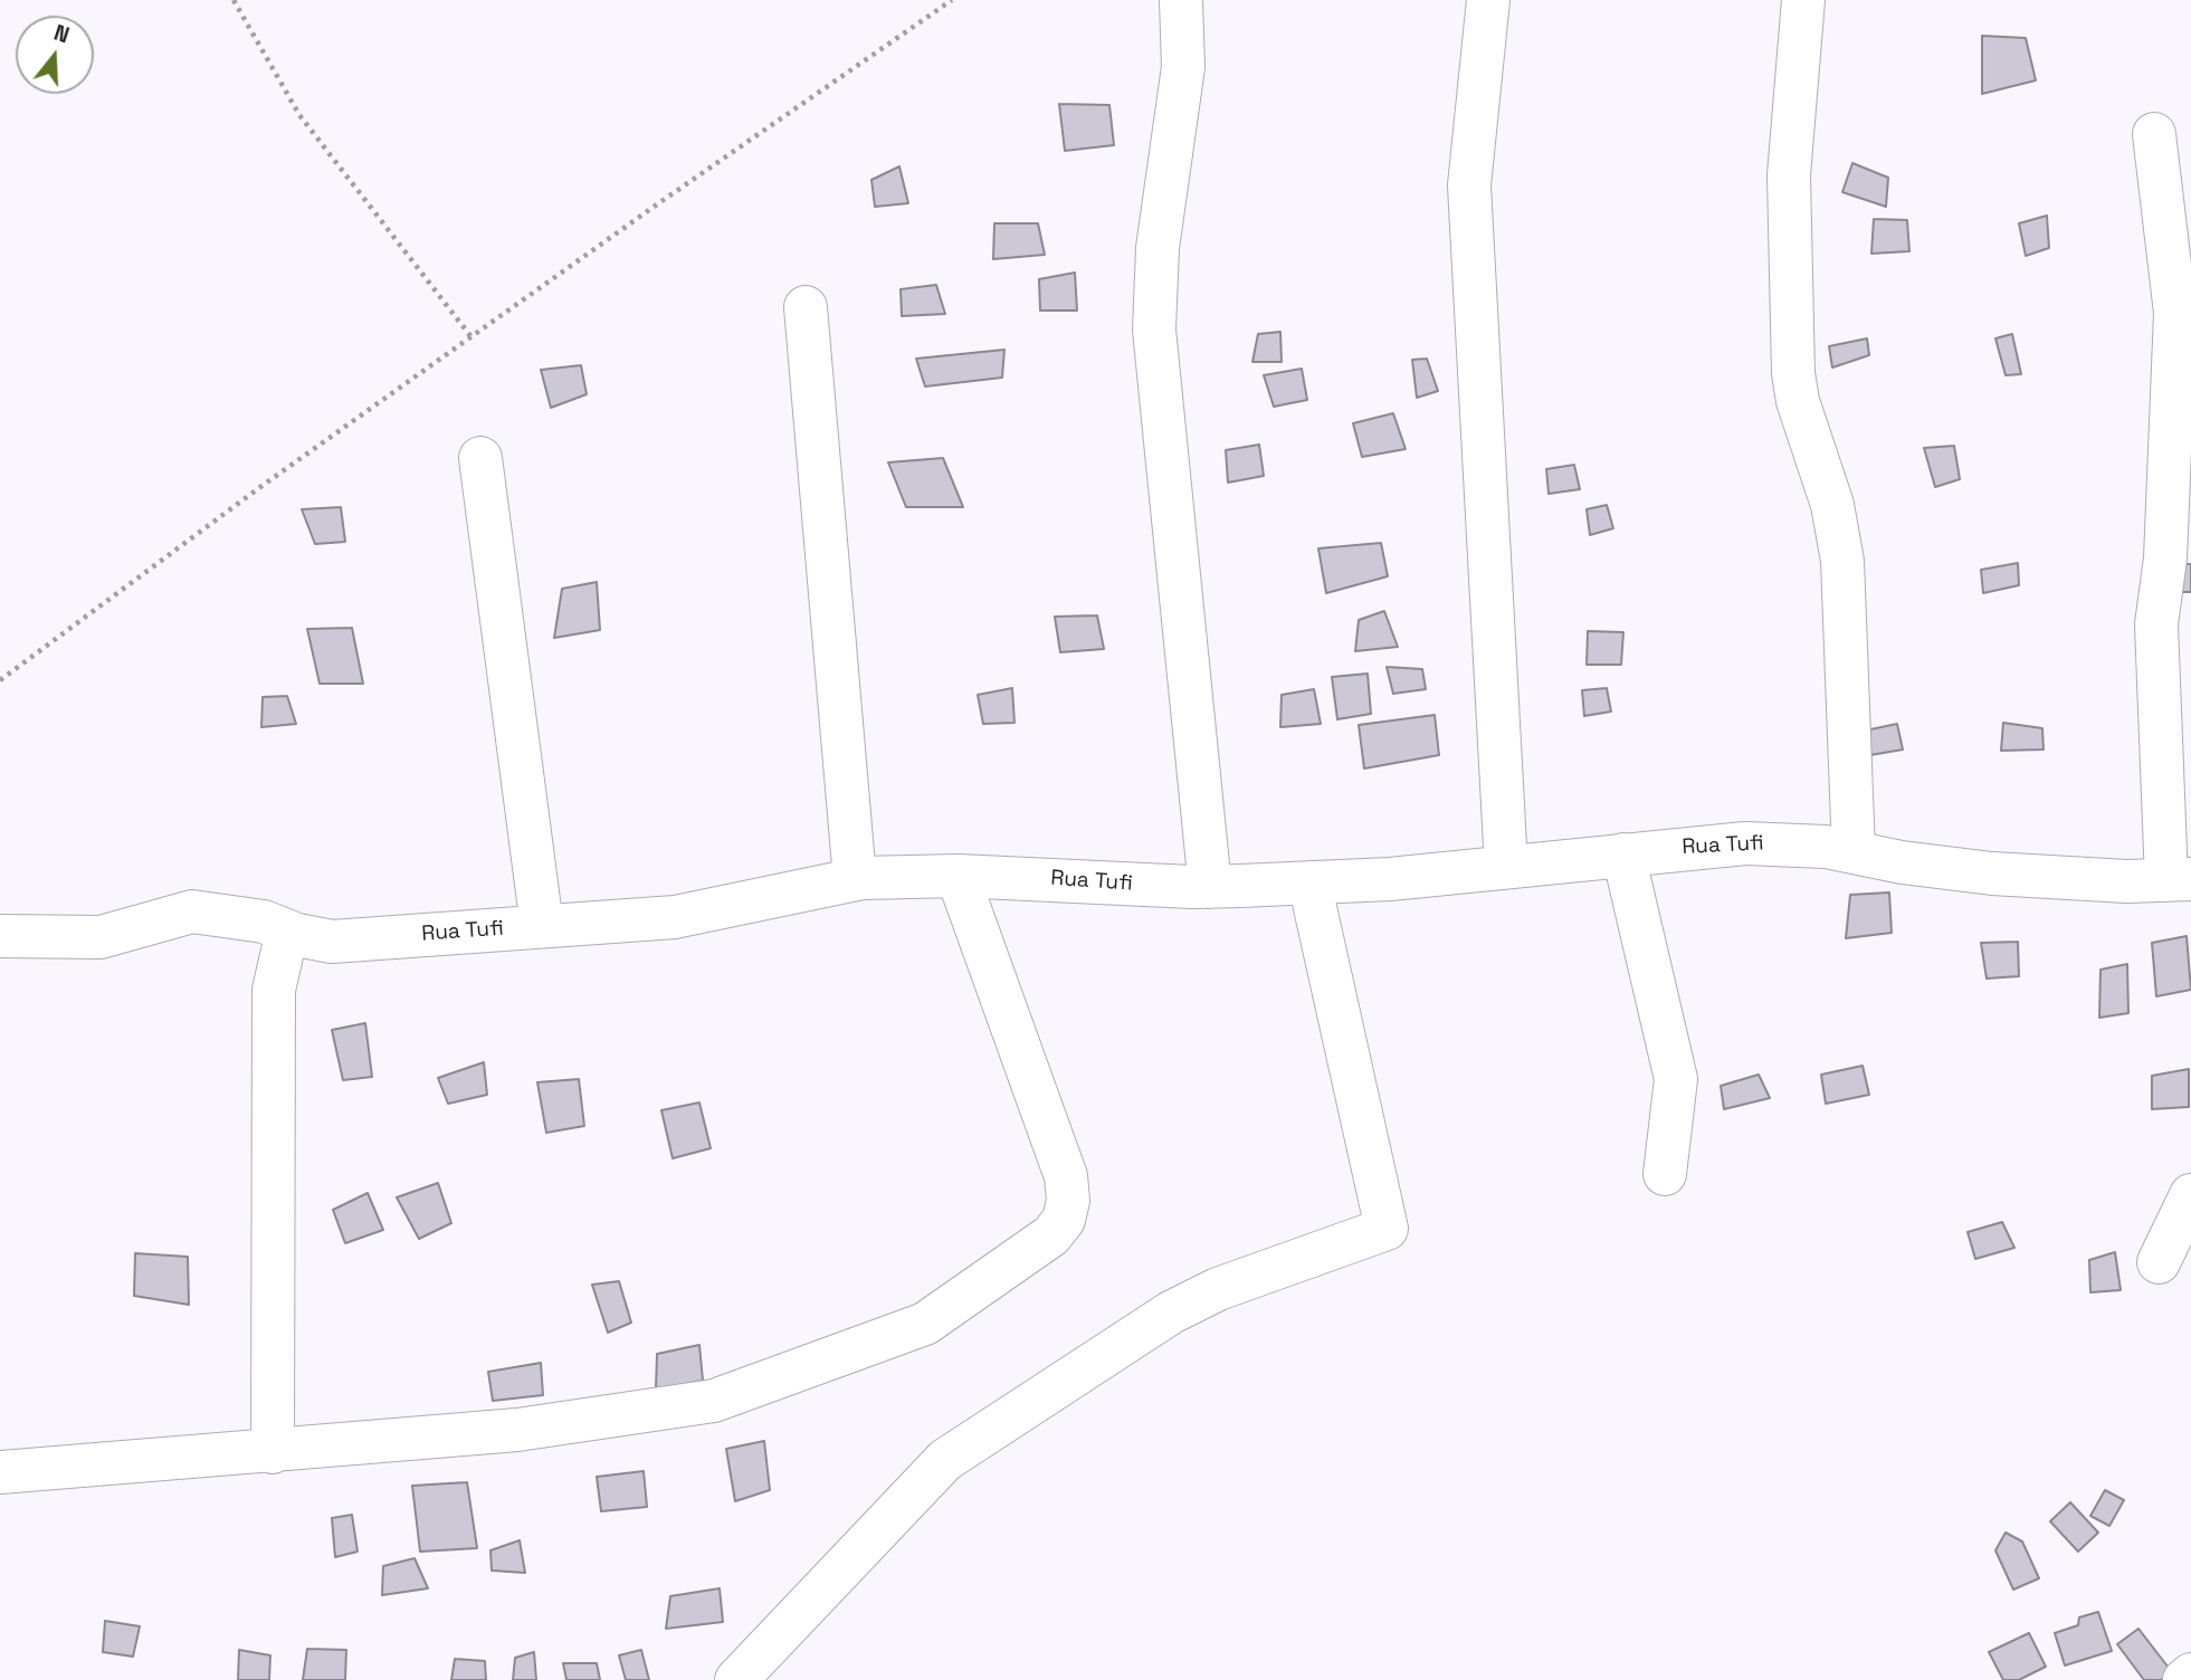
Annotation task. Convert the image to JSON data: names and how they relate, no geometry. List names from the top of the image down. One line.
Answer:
{"streets":{"street":["Rua Tufi"]},"north":"top"}
